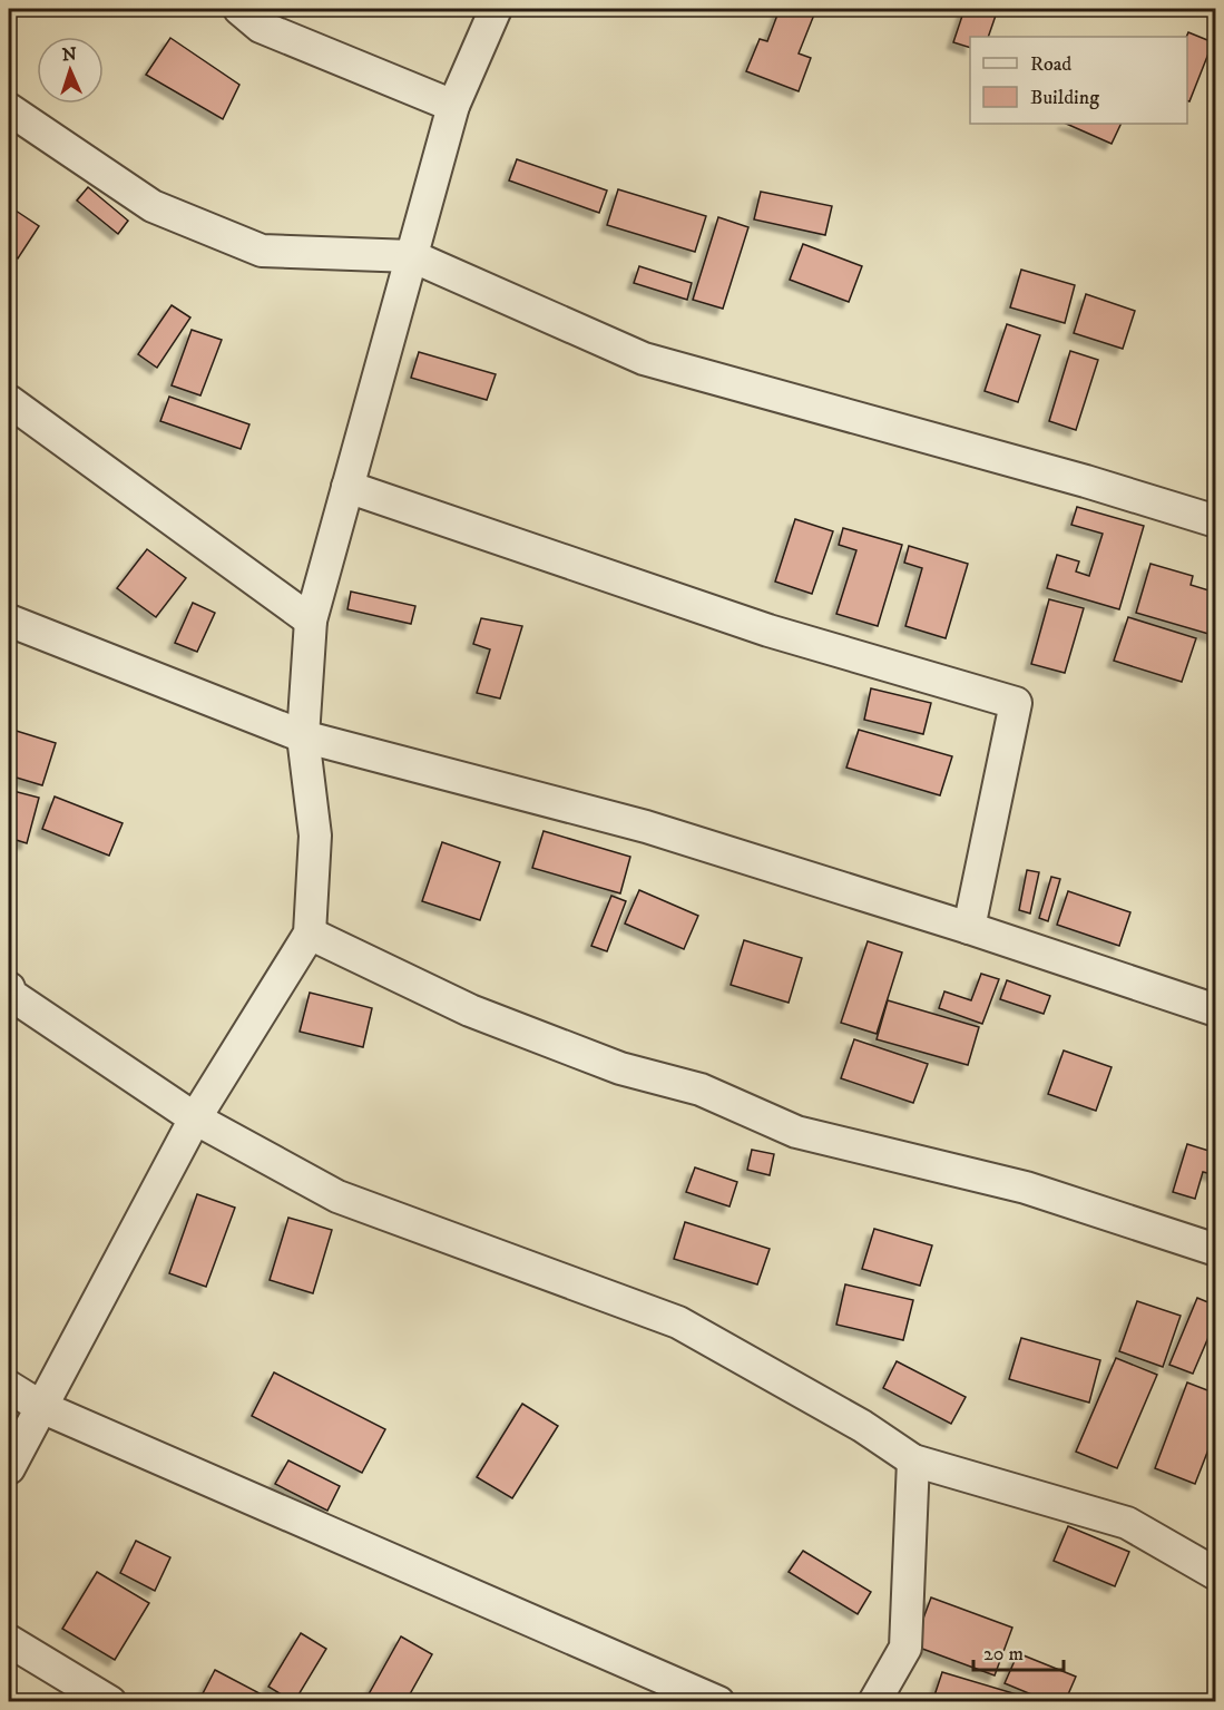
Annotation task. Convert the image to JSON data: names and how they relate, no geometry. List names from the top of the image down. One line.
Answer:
{"legend":["Road","Building"],"scale_bar":"20 m","north":"top"}
